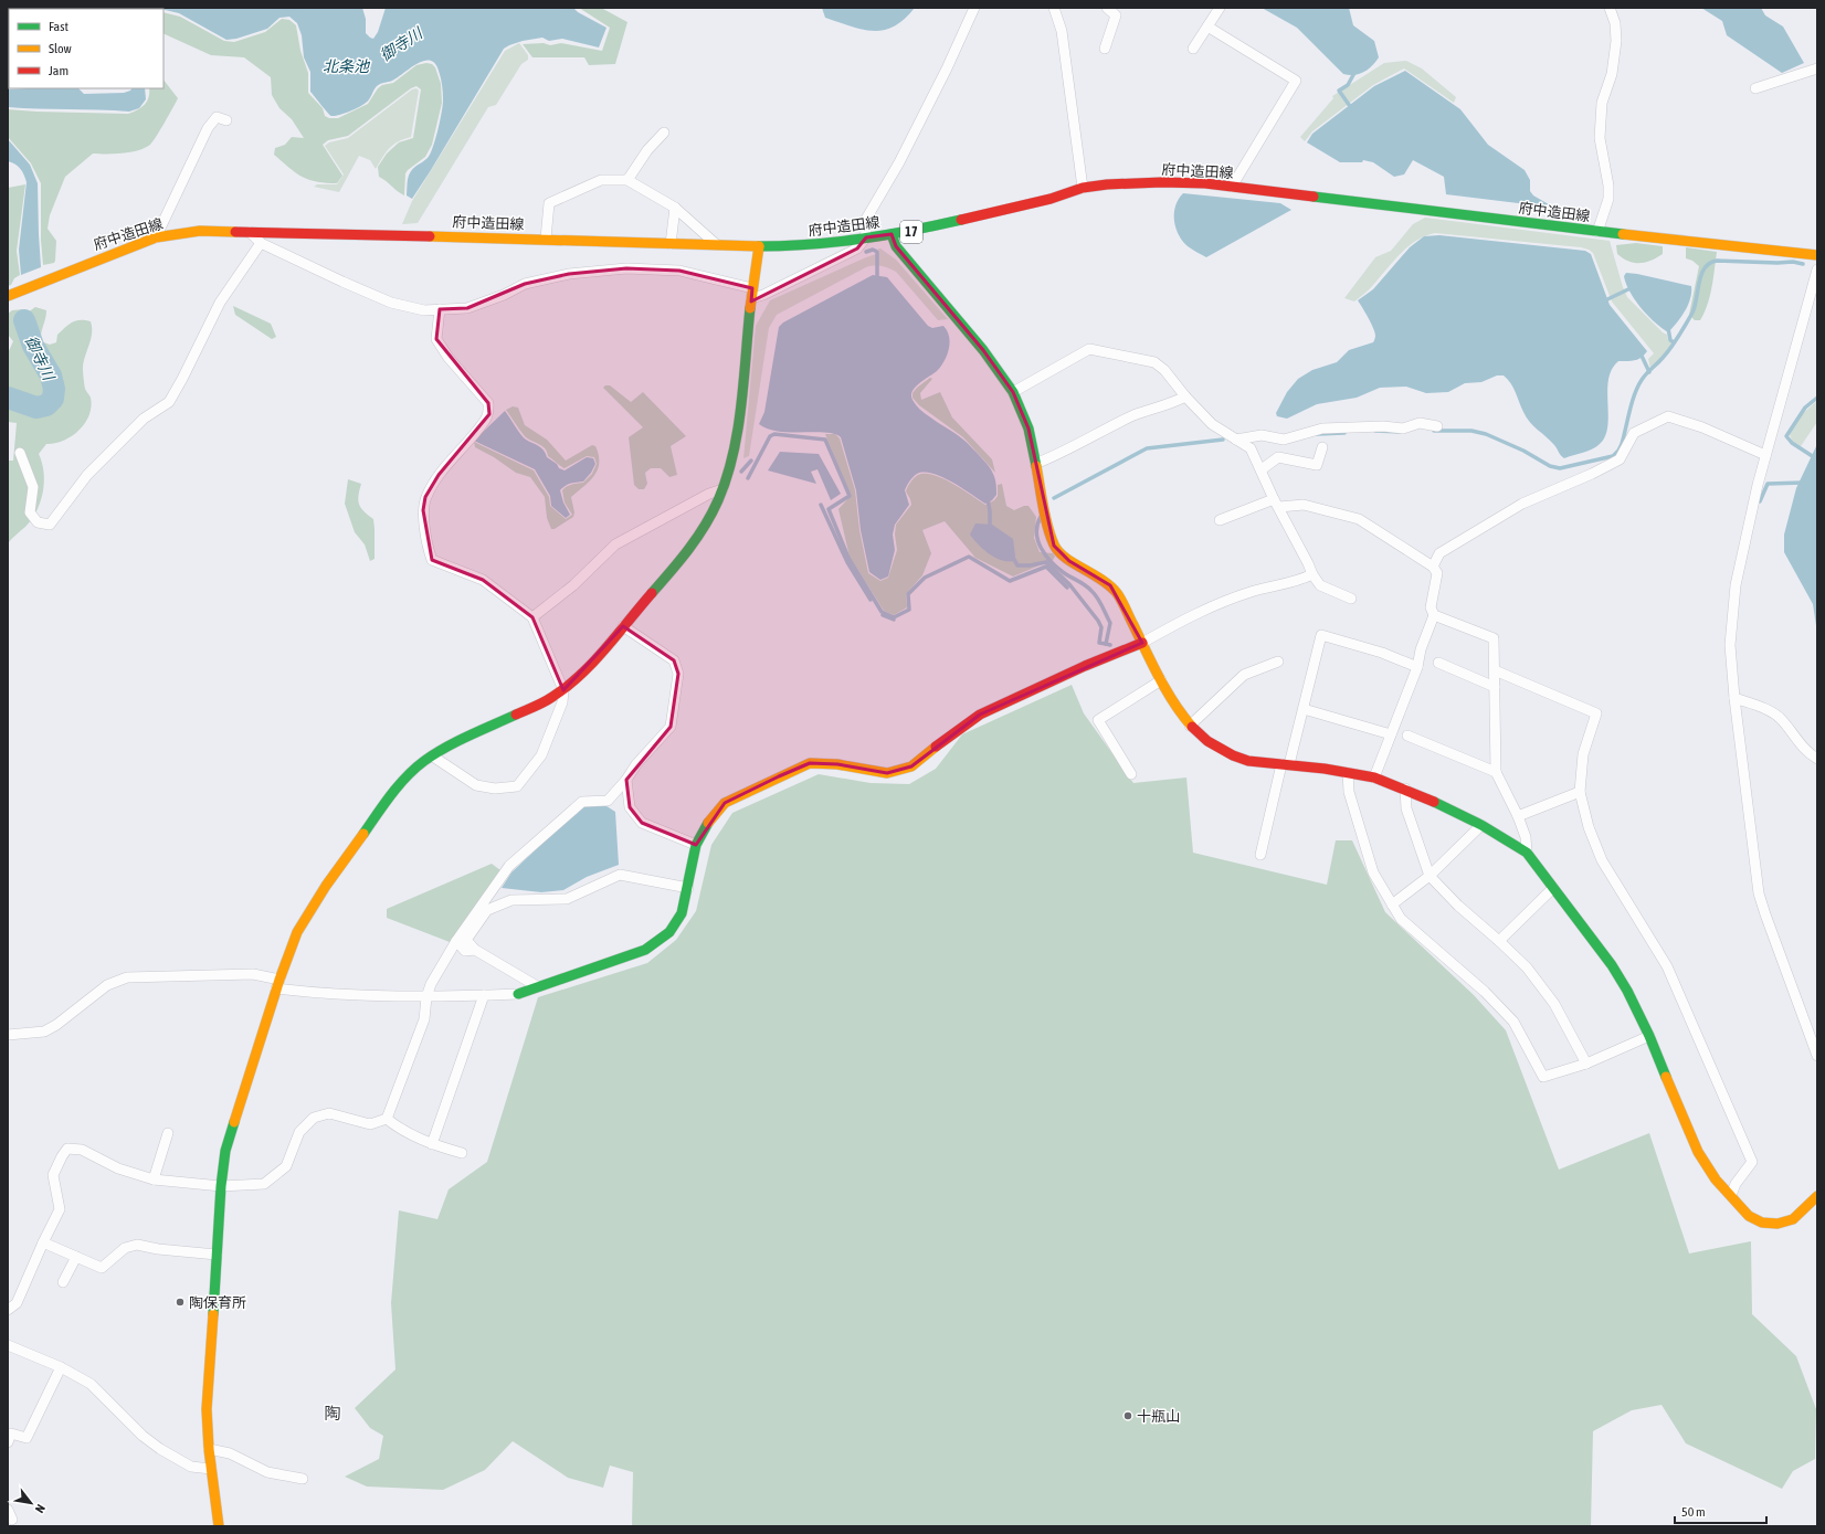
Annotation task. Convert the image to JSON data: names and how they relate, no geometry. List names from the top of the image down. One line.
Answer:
{"streets":{"street":["府中造田線","17"]},"districts":["陶"],"water":["御寺川","北条池"],"places":["陶保育所","十瓶山"],"legend":["Fast","Slow","Jam"],"scale_bar":"50 m","north":"bottom right"}
